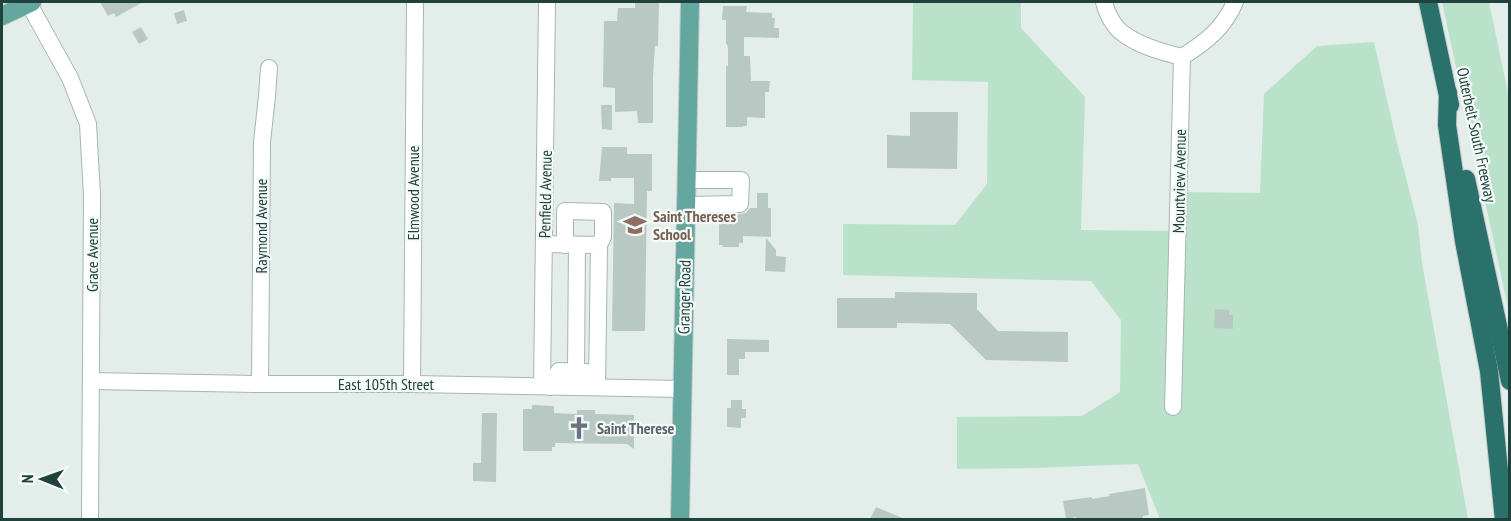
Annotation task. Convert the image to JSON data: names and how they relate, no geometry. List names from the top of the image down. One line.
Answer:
{"streets":{"highway":["Outerbelt South Freeway"],"main road":["Granger Road"],"street":["Mountview Avenue","Elmwood Avenue","Penfield Avenue","Raymond Avenue","Grace Avenue","East 105th Street"]},"crossings":[["Elmwood Avenue","East 105th Street"],["Penfield Avenue","East 105th Street"],["Raymond Avenue","East 105th Street"],["Grace Avenue","East 105th Street"],["Granger Road","East 105th Street"]],"places":{"school or university":["Saint Thereses School"],"church":["Saint Therese"]},"north":"left"}
